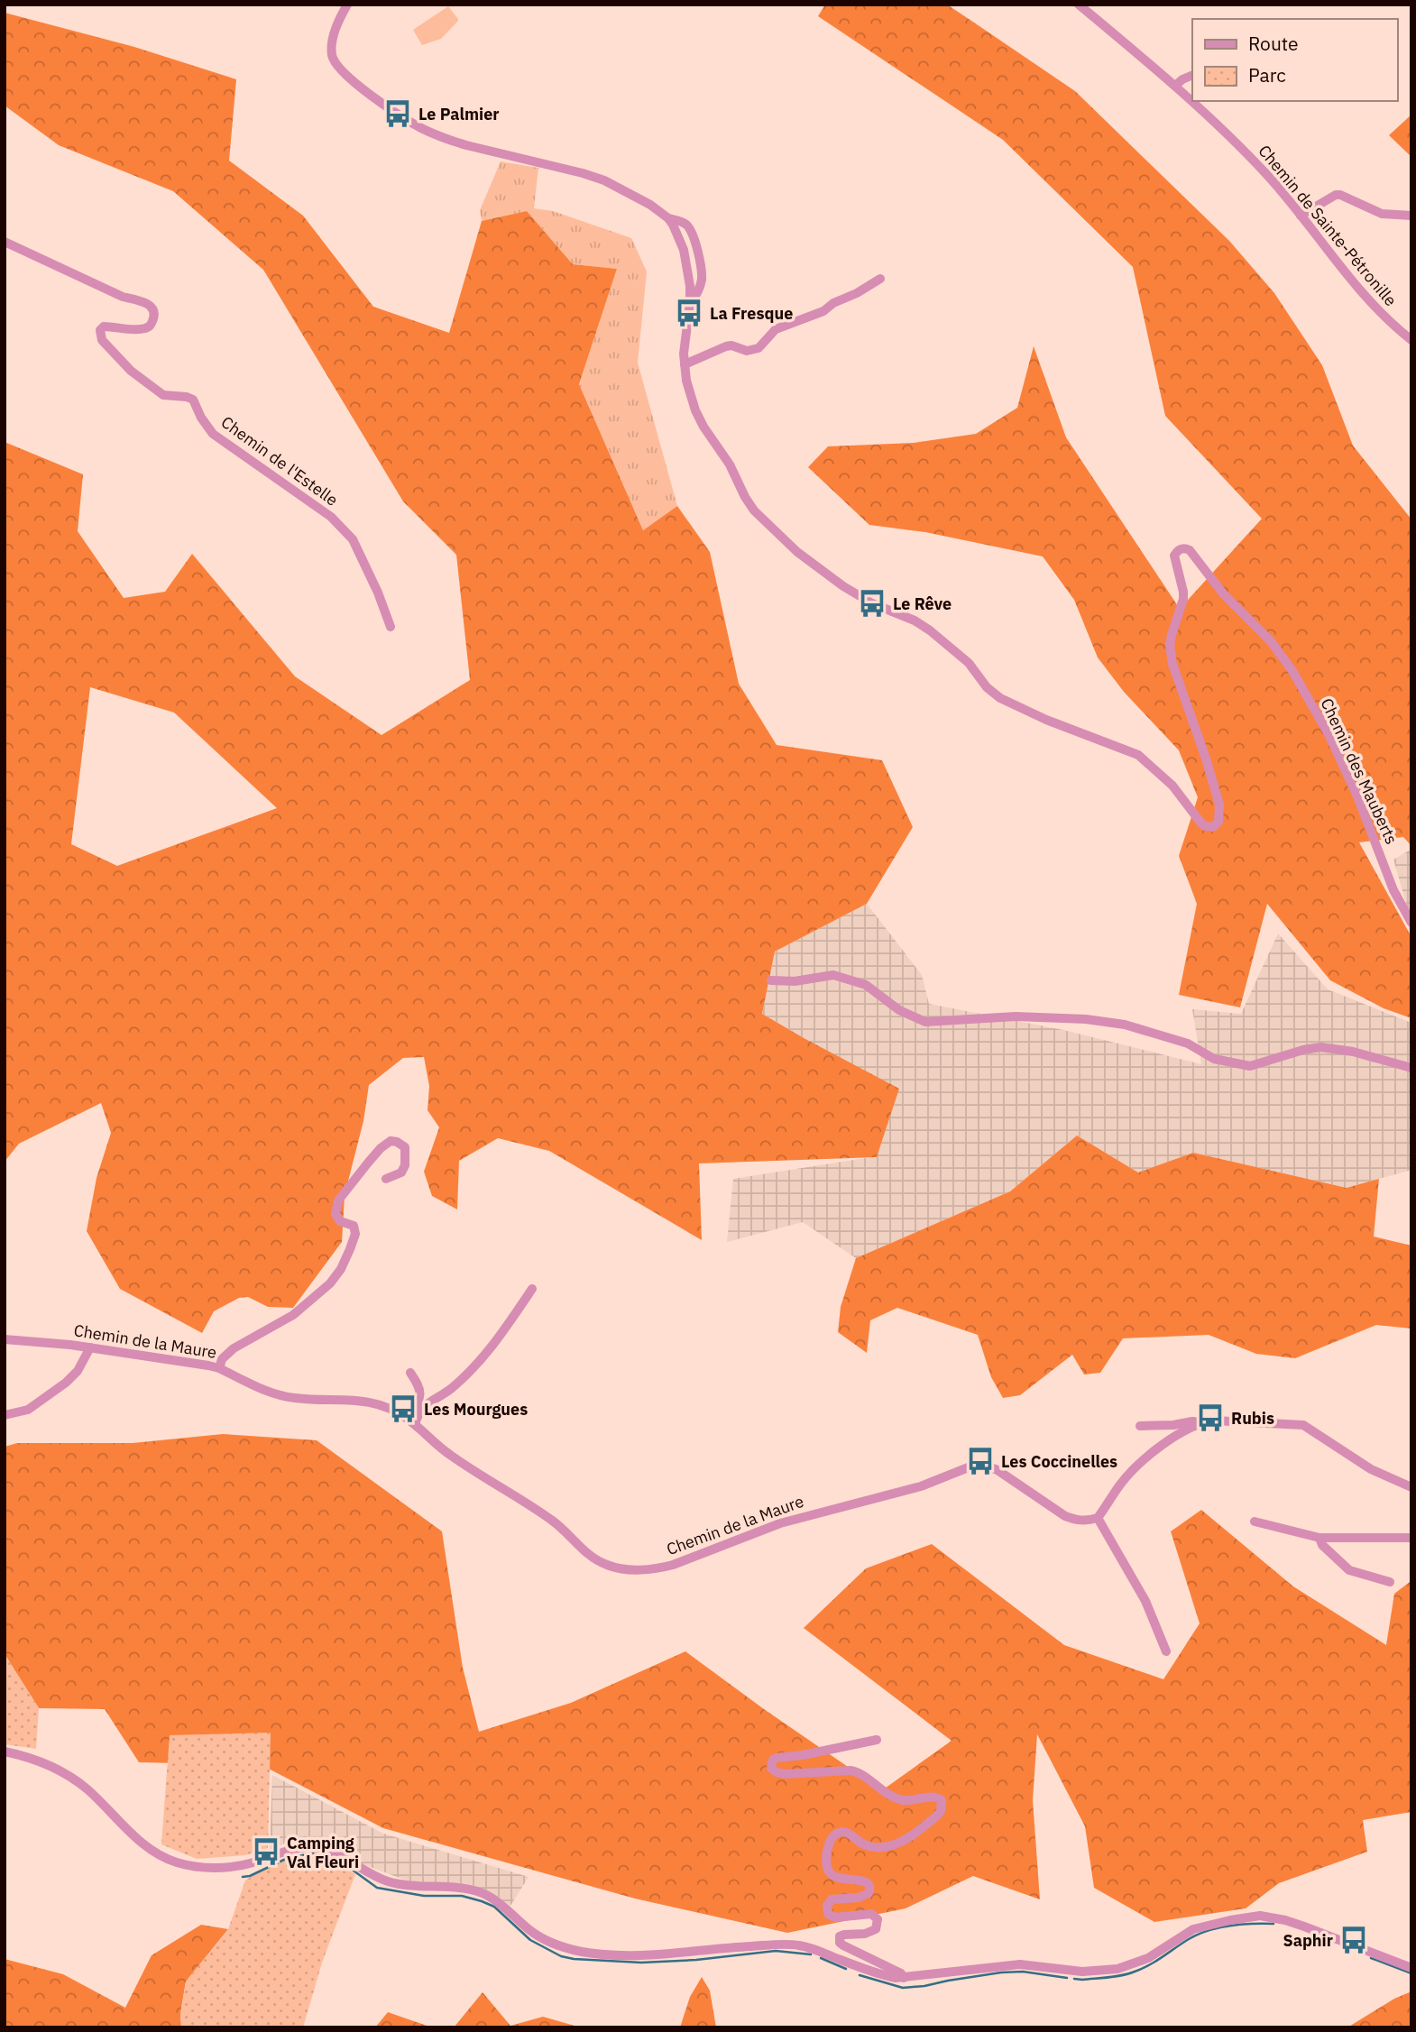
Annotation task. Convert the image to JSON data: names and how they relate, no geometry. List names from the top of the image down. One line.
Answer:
{"streets":{"street":["Chemin de Sainte-Pétronille","Chemin de l'Estelle","Chemin des Mauberts","Chemin de la Maure"]},"places":{"bus stop":["Le Palmier","La Fresque","Le Rêve","Les Mourgues","Rubis","Les Coccinelles","Camping Val Fleuri","Saphir"]},"legend":["Route","Parc"]}
